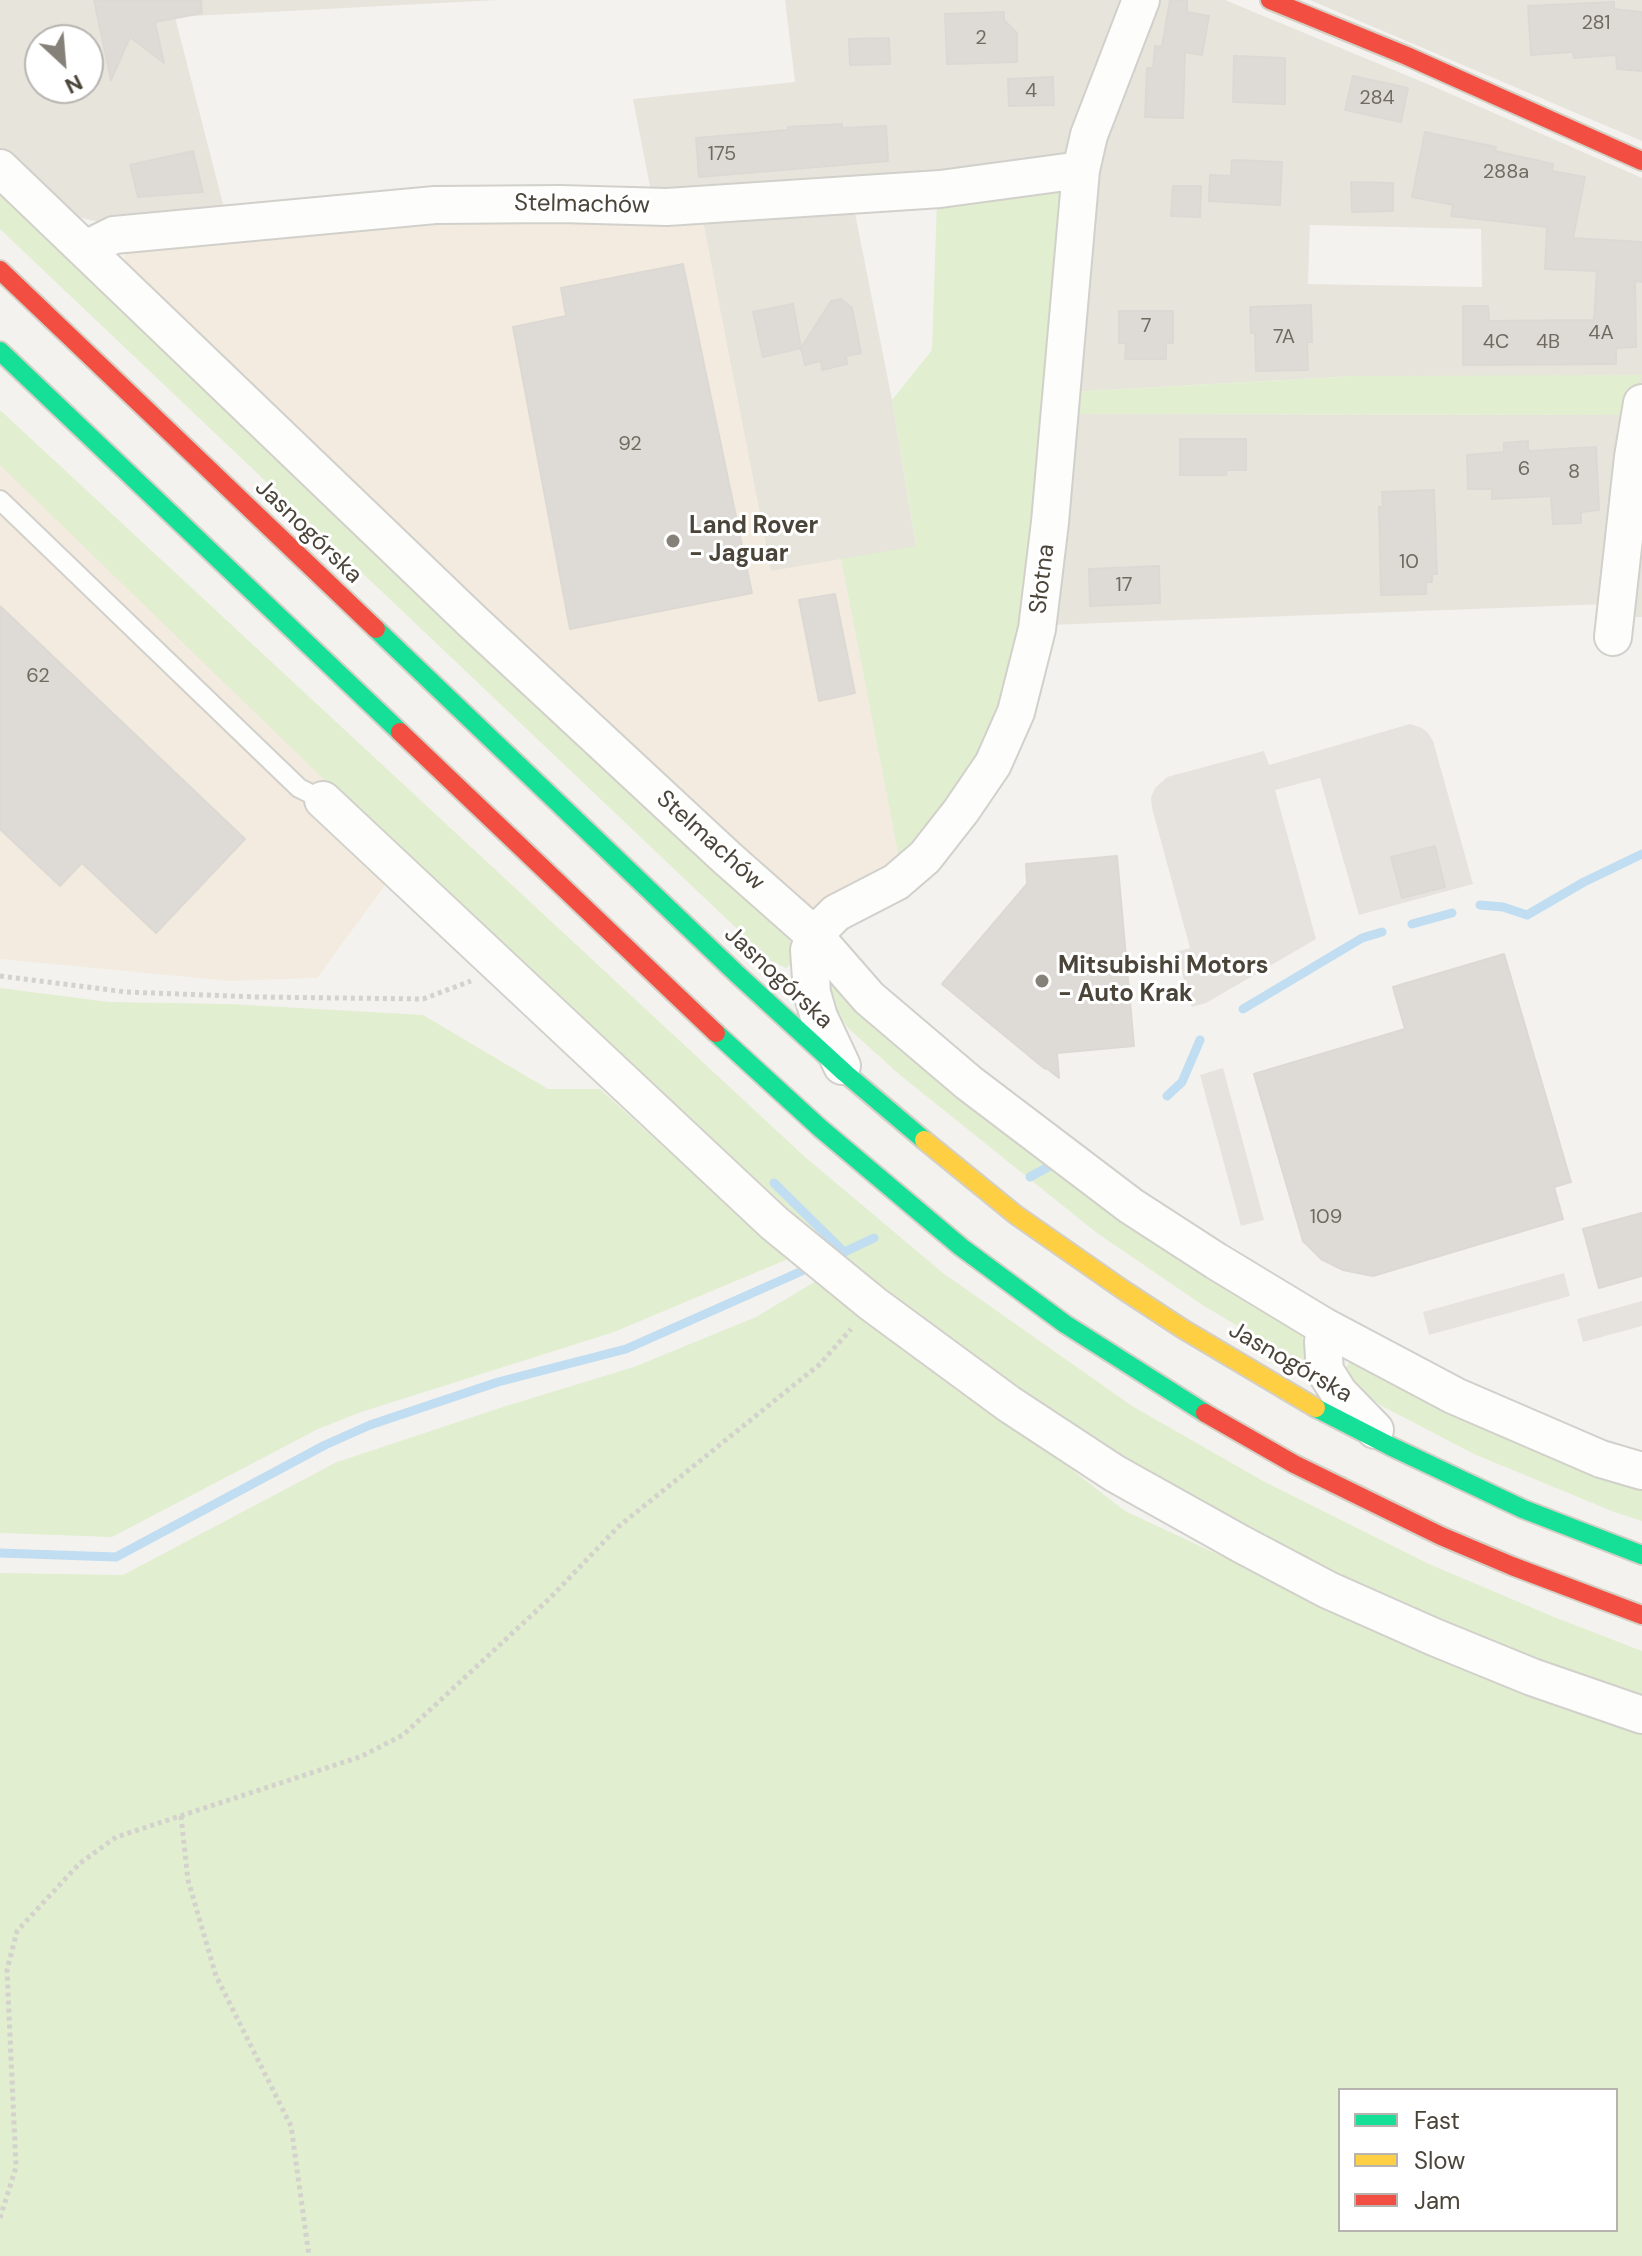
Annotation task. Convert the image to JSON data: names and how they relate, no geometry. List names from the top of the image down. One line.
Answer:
{"streets":{"main road":["Jasnogórska"],"street":["Stelmachów","Słotna"]},"crossings":[["Stelmachów","Słotna"]],"places":["Land Rover - Jaguar","Mitsubishi Motors - Auto Krak"],"house_numbers":["281","2","4","284","175","288a","7","4A","7A","4C","4B","92","6","8","10","17","62","109"],"legend":["Fast","Slow","Jam"],"north":"bottom right"}
